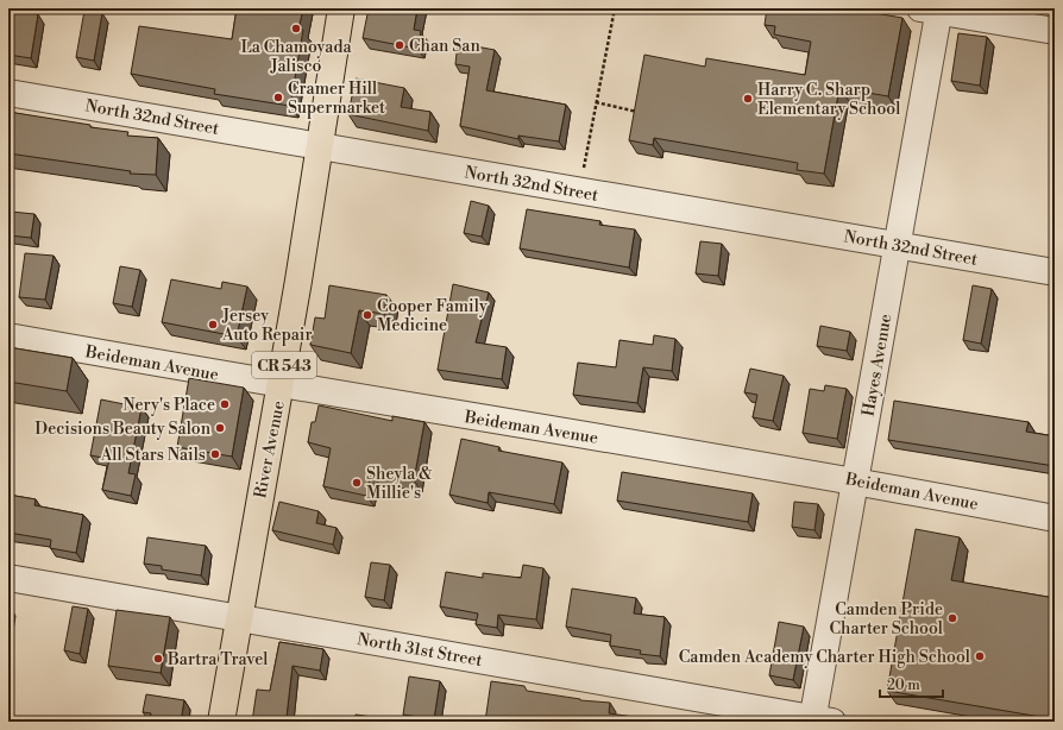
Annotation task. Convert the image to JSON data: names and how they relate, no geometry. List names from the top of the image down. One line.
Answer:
{"streets":{"main road":["CR 543","River Avenue"],"street":["North 32nd Street","Beideman Avenue","Hayes Avenue","North 31st Street"]},"crossings":[["North 32nd Street","Hayes Avenue"],["North 32nd Street","River Avenue"],["Beideman Avenue","Hayes Avenue"],["Beideman Avenue","River Avenue"],["Hayes Avenue","North 31st Street"],["River Avenue","North 31st Street"]],"places":["La Chamoyada Jalisco","Chan San","Cramer Hill Supermarket","Harry C. Sharp Elementary School","Cooper Family Medicine","Jersey Auto Repair","Nery's Place","Decisions Beauty Salon","All Stars Nails","Sheyla & Millie's","Camden Pride Charter School","Camden Academy Charter High School","Bartra Travel"],"scale_bar":"20 m"}
